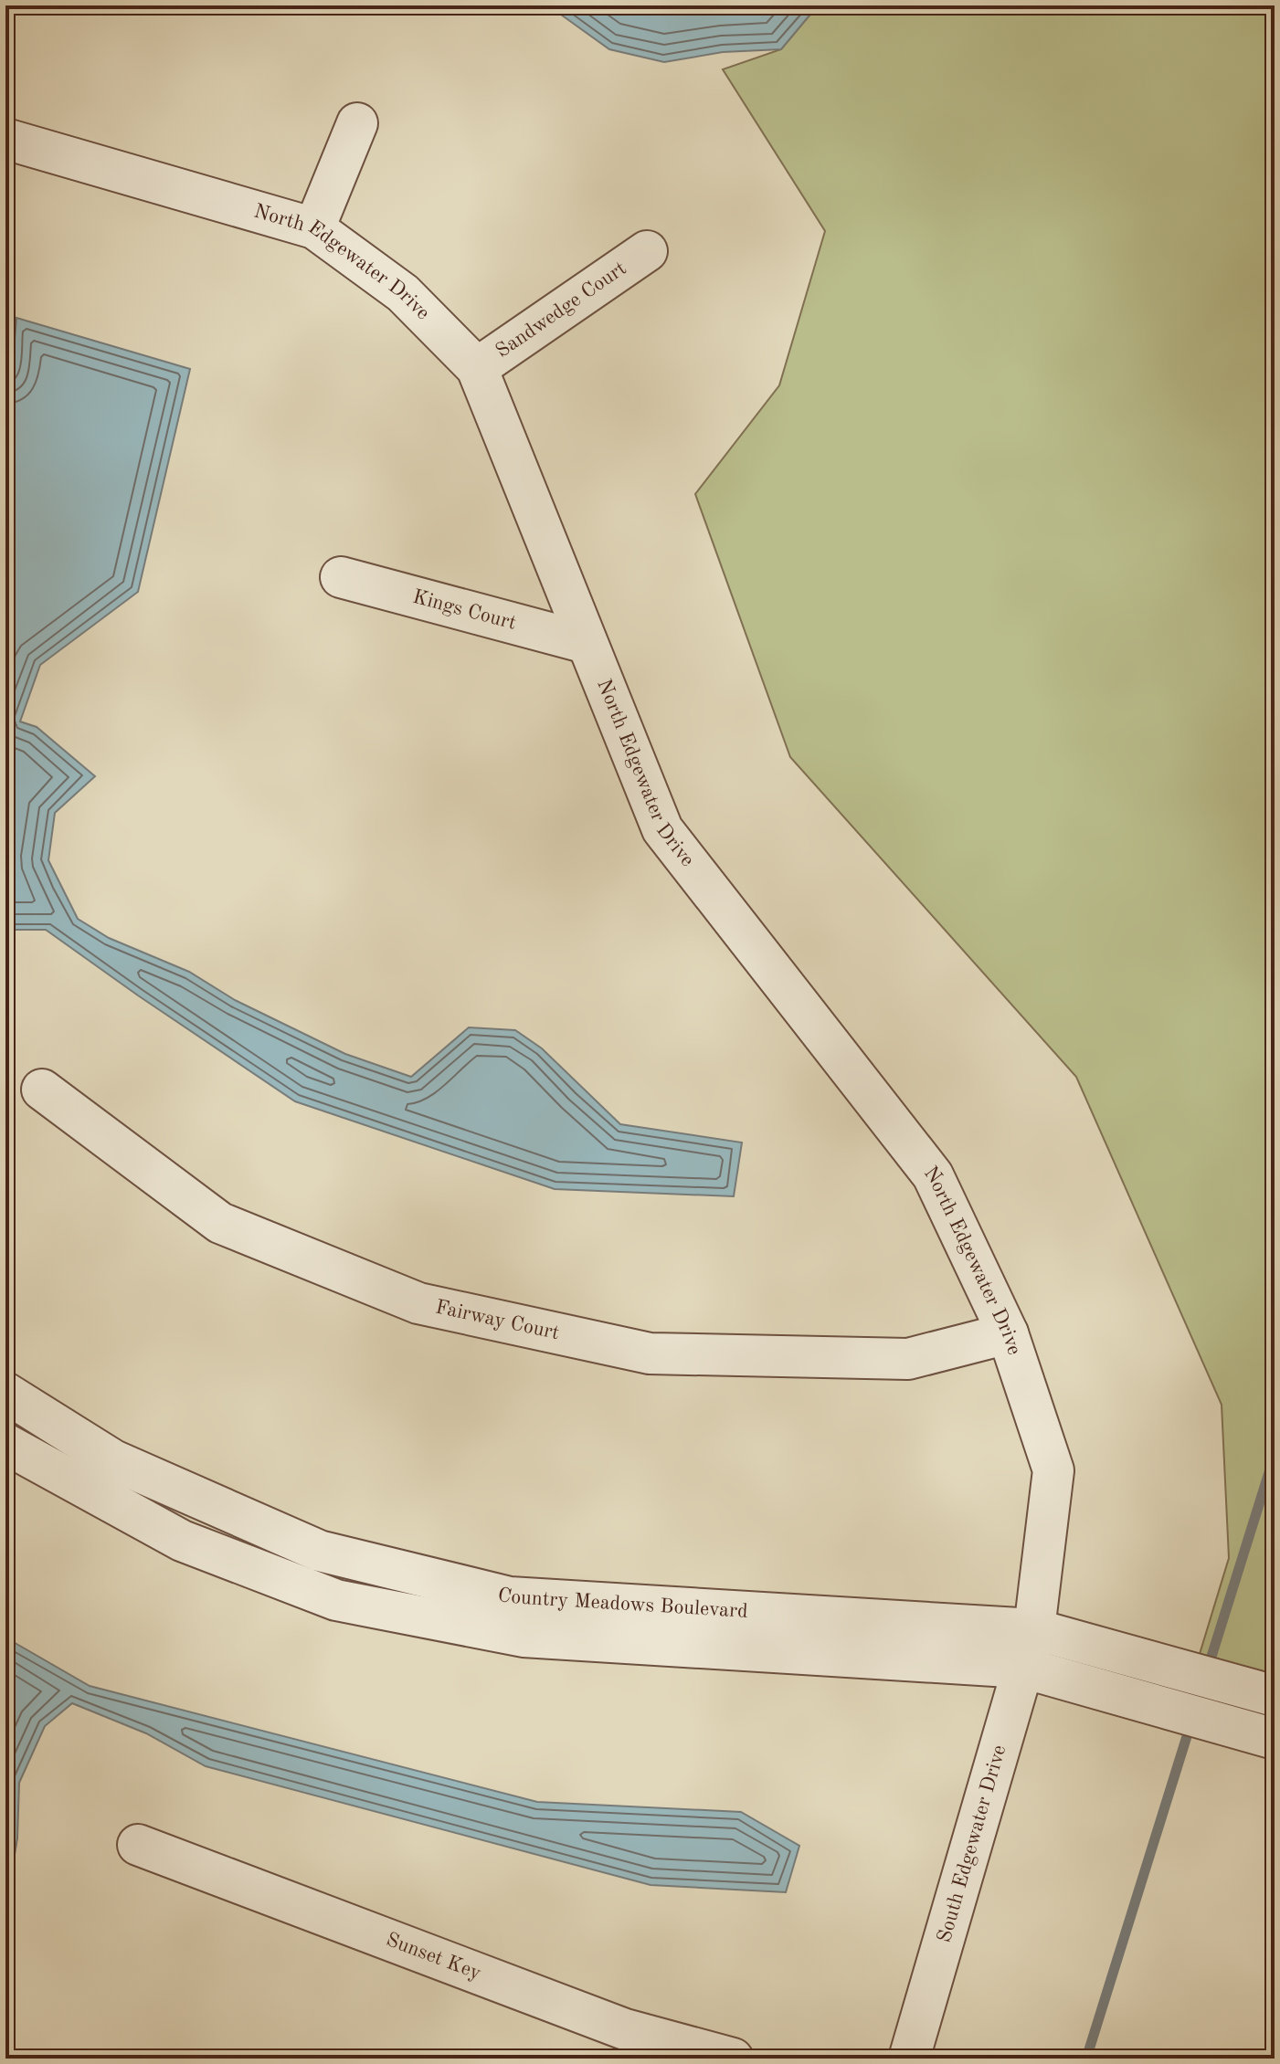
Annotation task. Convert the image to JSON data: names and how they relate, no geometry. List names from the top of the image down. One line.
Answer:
{"streets":{"street":["North Edgewater Drive","Sandwedge Court","Kings Court","Fairway Court","Country Meadows Boulevard","South Edgewater Drive","Sunset Key"]},"crossings":[["North Edgewater Drive","Sandwedge Court"],["North Edgewater Drive","Kings Court"],["North Edgewater Drive","Fairway Court"],["North Edgewater Drive","Country Meadows Boulevard"],["North Edgewater Drive","South Edgewater Drive"],["Country Meadows Boulevard","South Edgewater Drive"]]}
